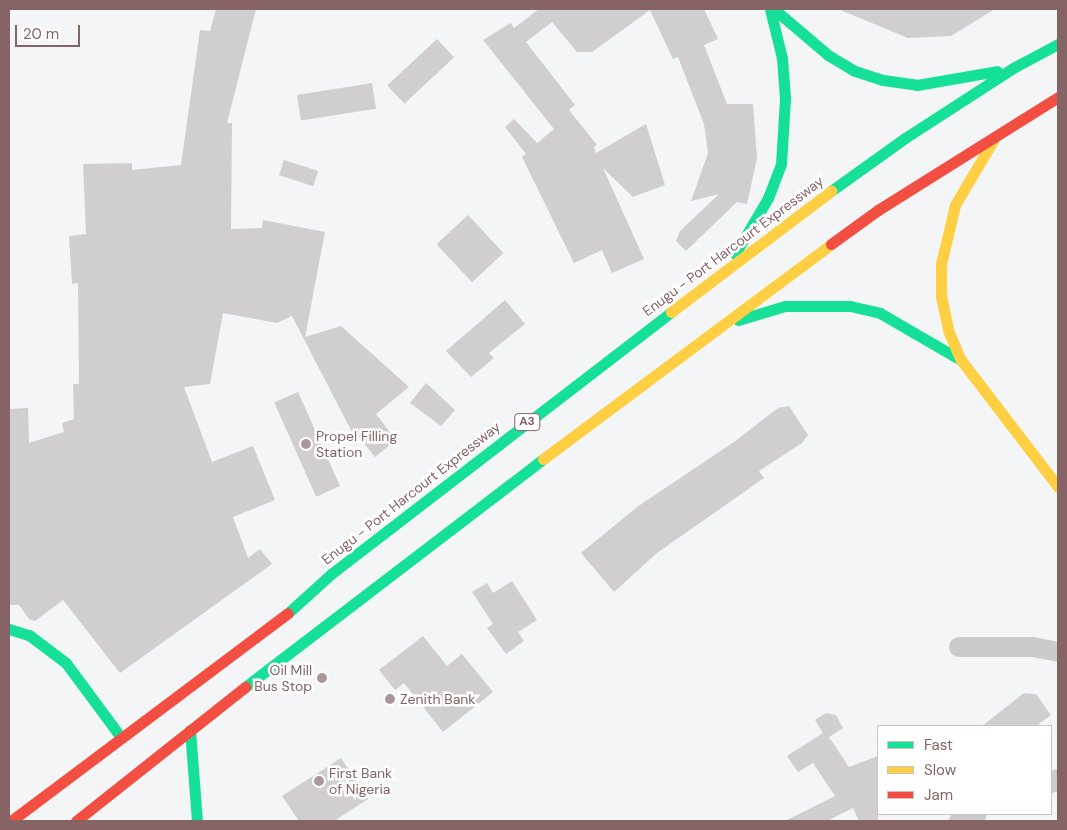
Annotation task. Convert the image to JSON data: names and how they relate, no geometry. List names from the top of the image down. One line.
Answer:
{"streets":{"main road":["Enugu - Port Harcourt Expressway","A3"]},"places":["Propel Filling Station","Oil Mill Bus Stop","Zenith Bank","First Bank of Nigeria"],"legend":["Fast","Slow","Jam"],"scale_bar":"20 m"}
